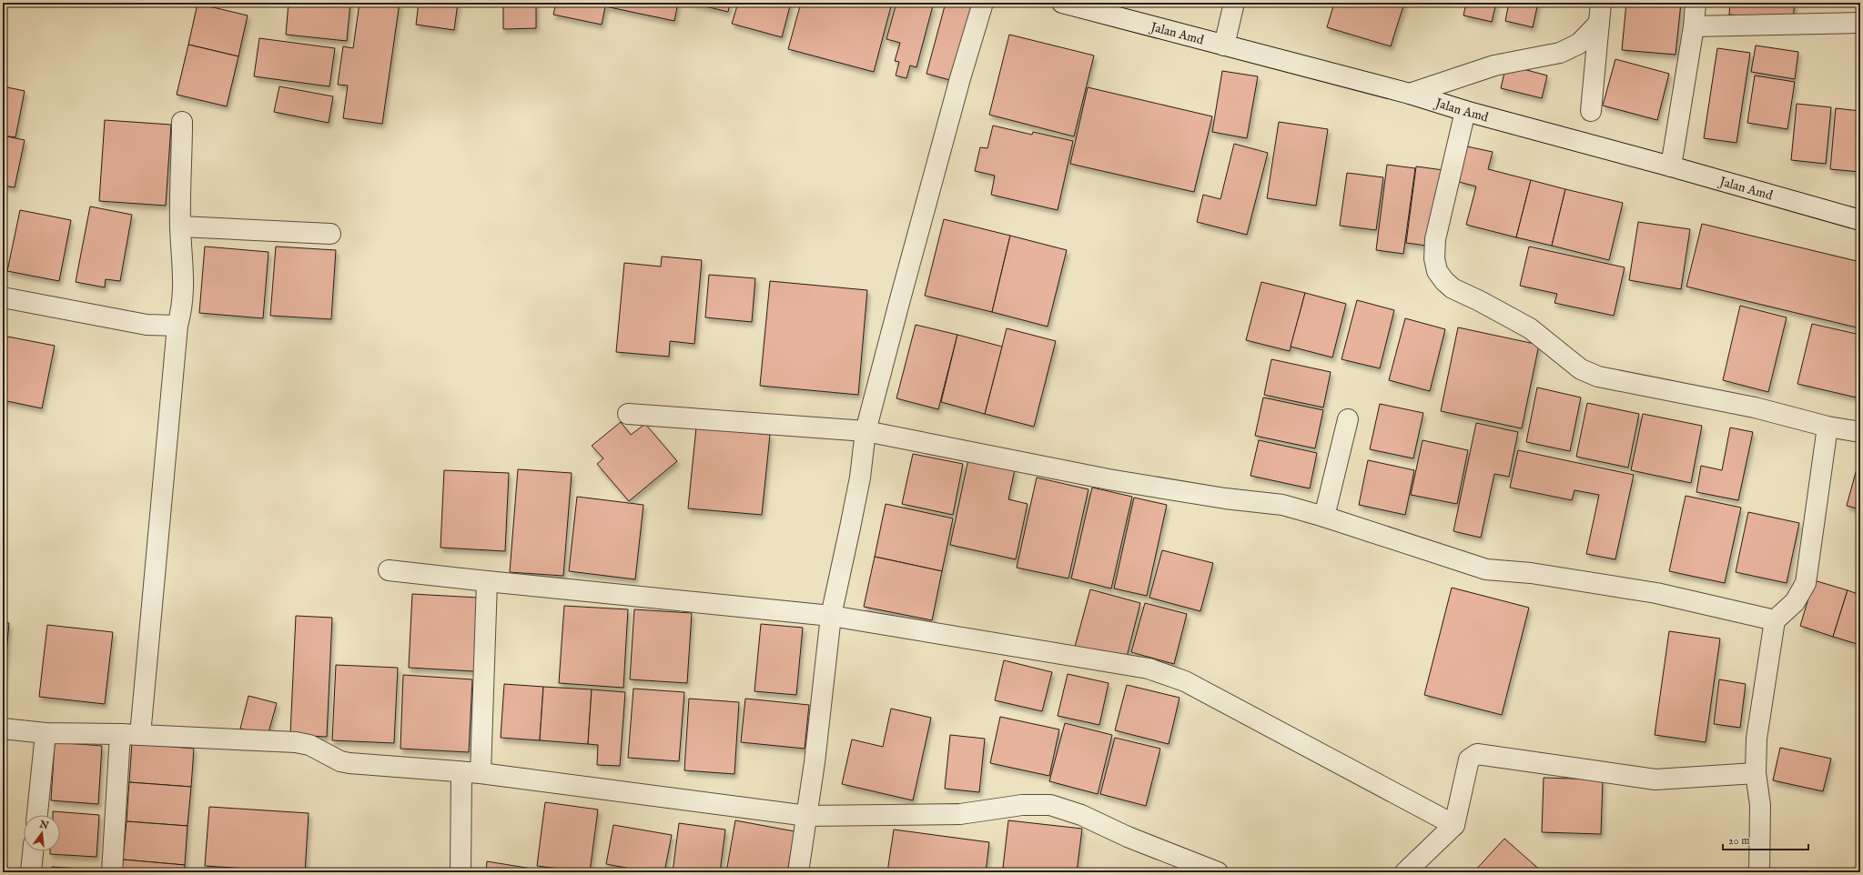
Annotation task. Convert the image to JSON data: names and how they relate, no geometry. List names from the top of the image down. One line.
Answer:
{"streets":{"street":["Jalan Amd"]},"scale_bar":"20 m","north":"top"}
